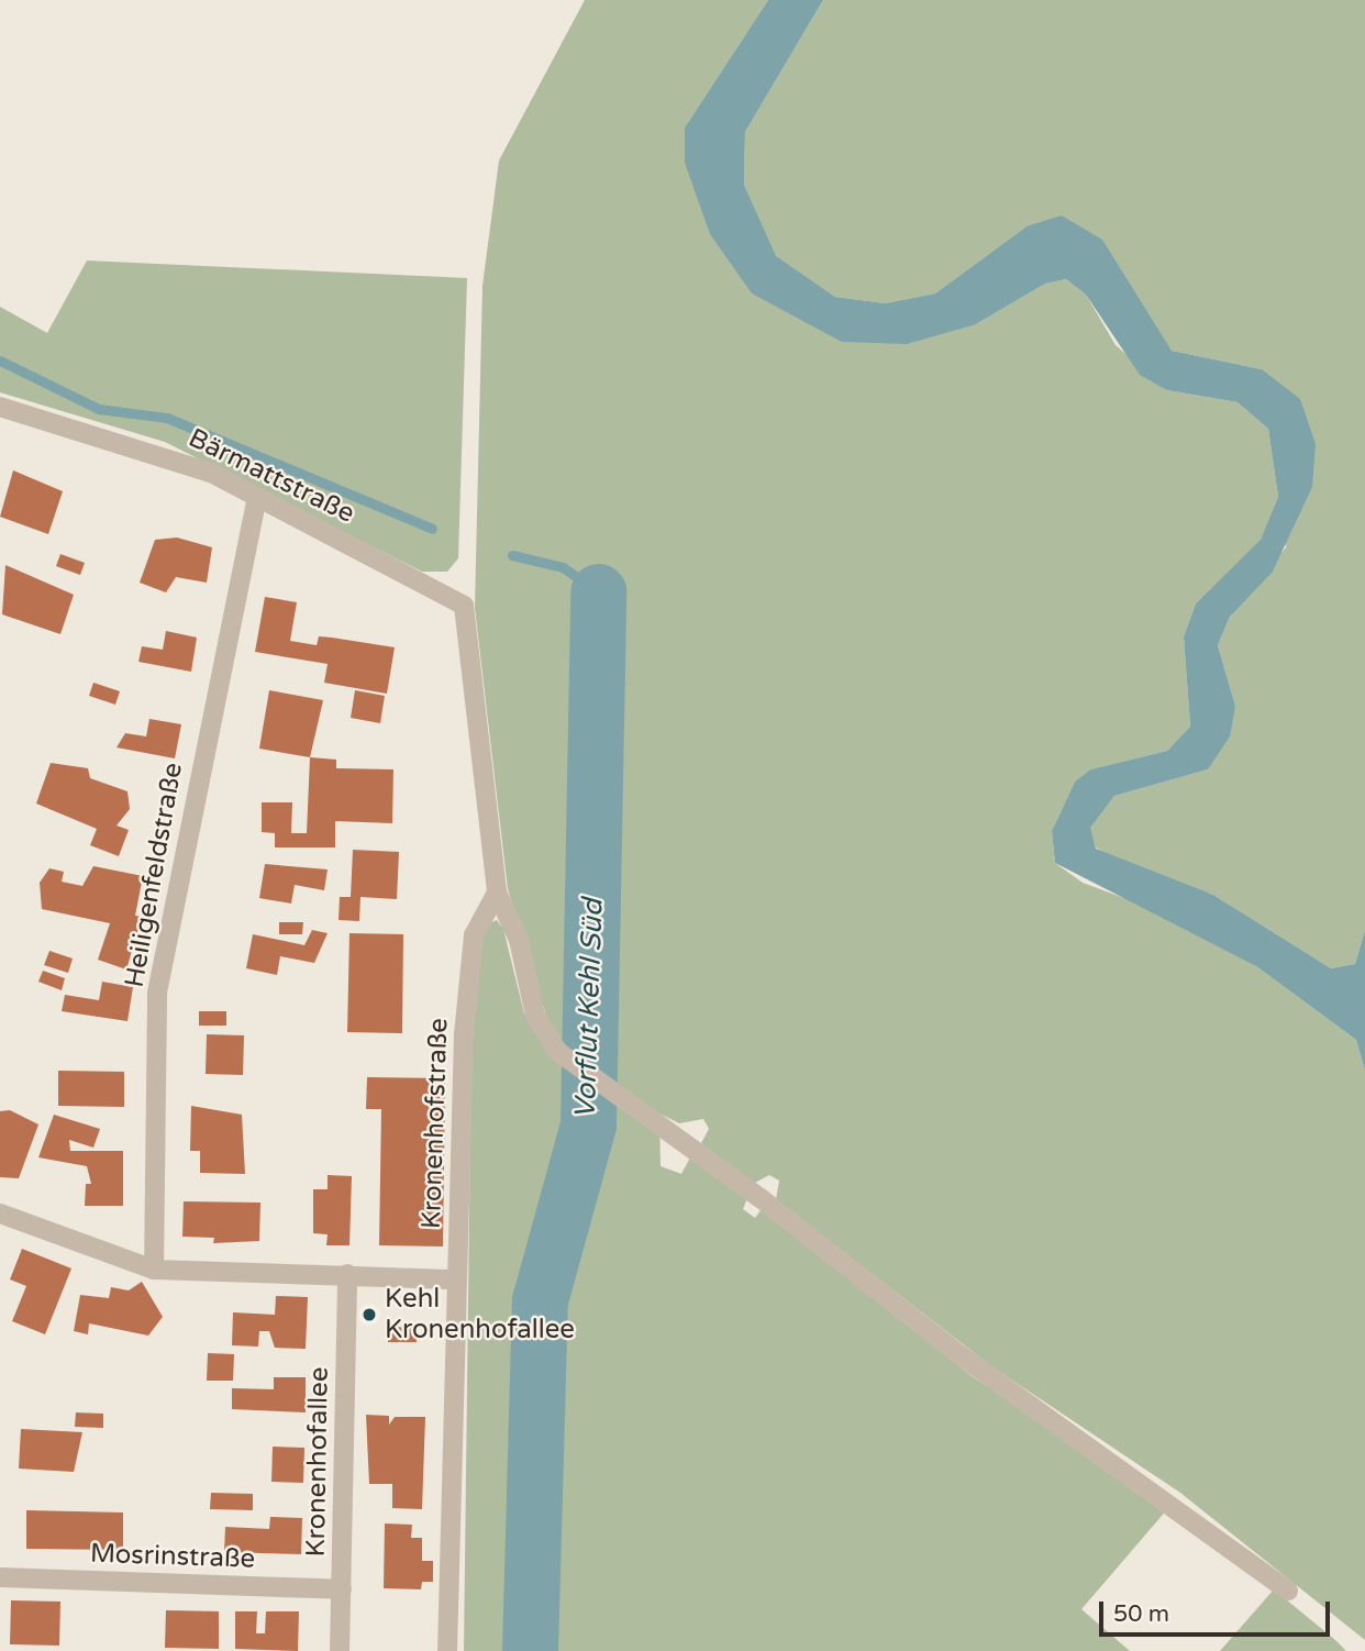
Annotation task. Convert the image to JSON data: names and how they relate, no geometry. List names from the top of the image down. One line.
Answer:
{"streets":{"street":["Bärmattstraße","Heiligenfeldstraße","Kronenhofstraße","Kronenhofallee","Mosrinstraße"]},"crossings":[["Bärmattstraße","Heiligenfeldstraße"],["Bärmattstraße","Kronenhofstraße"],["Kronenhofallee","Mosrinstraße"]],"water":["Vorflut Kehl Süd"],"places":["Kehl Kronenhofallee"],"scale_bar":"50 m"}
